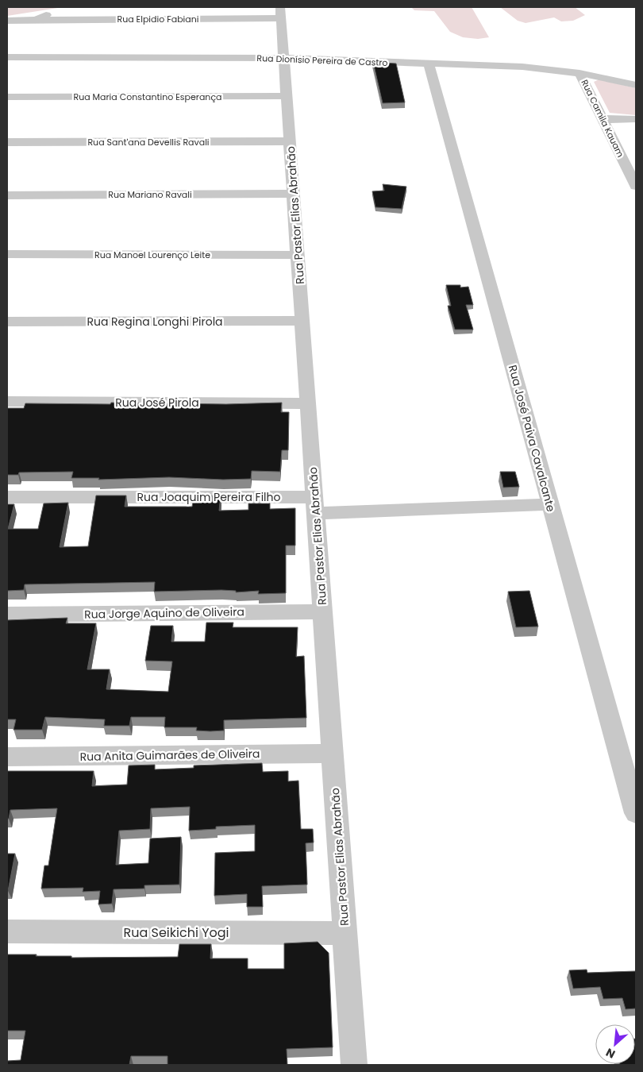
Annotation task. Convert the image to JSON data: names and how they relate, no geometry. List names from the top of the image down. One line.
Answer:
{"streets":{"street":["Rua Elpidio Fabiani","Rua Dionísio Pereira de Castro","Rua Maria Constantino Esperança","Rua Camila Kauam","Rua Sant'ana Devellis Ravali","Rua Mariano Ravali","Rua Pastor Elias Abrahão","Rua Manoel Lourenço Leite","Rua Regina Longhi Pirola","Rua José Pirola","Rua José Paiva Cavalcante","Rua Joaquim Pereira Filho","Rua Jorge Aquino de Oliveira","Rua Anita Guimarães de Oliveira","Rua Seikichi Yogi"]},"crossings":[["Rua Elpidio Fabiani","Rua Pastor Elias Abrahão"],["Rua Dionísio Pereira de Castro","Rua Camila Kauam"],["Rua Dionísio Pereira de Castro","Rua Pastor Elias Abrahão"],["Rua Dionísio Pereira de Castro","Rua José Paiva Cavalcante"],["Rua Maria Constantino Esperança","Rua Pastor Elias Abrahão"],["Rua Sant'ana Devellis Ravali","Rua Pastor Elias Abrahão"],["Rua Mariano Ravali","Rua Pastor Elias Abrahão"],["Rua Pastor Elias Abrahão","Rua Manoel Lourenço Leite"],["Rua Pastor Elias Abrahão","Rua Regina Longhi Pirola"],["Rua Pastor Elias Abrahão","Rua José Pirola"],["Rua Pastor Elias Abrahão","Rua Joaquim Pereira Filho"],["Rua Pastor Elias Abrahão","Rua Jorge Aquino de Oliveira"],["Rua Pastor Elias Abrahão","Rua Anita Guimarães de Oliveira"],["Rua Pastor Elias Abrahão","Rua Seikichi Yogi"],["Rua José Paiva Cavalcante","Rua Joaquim Pereira Filho"]],"north":"bottom left"}
